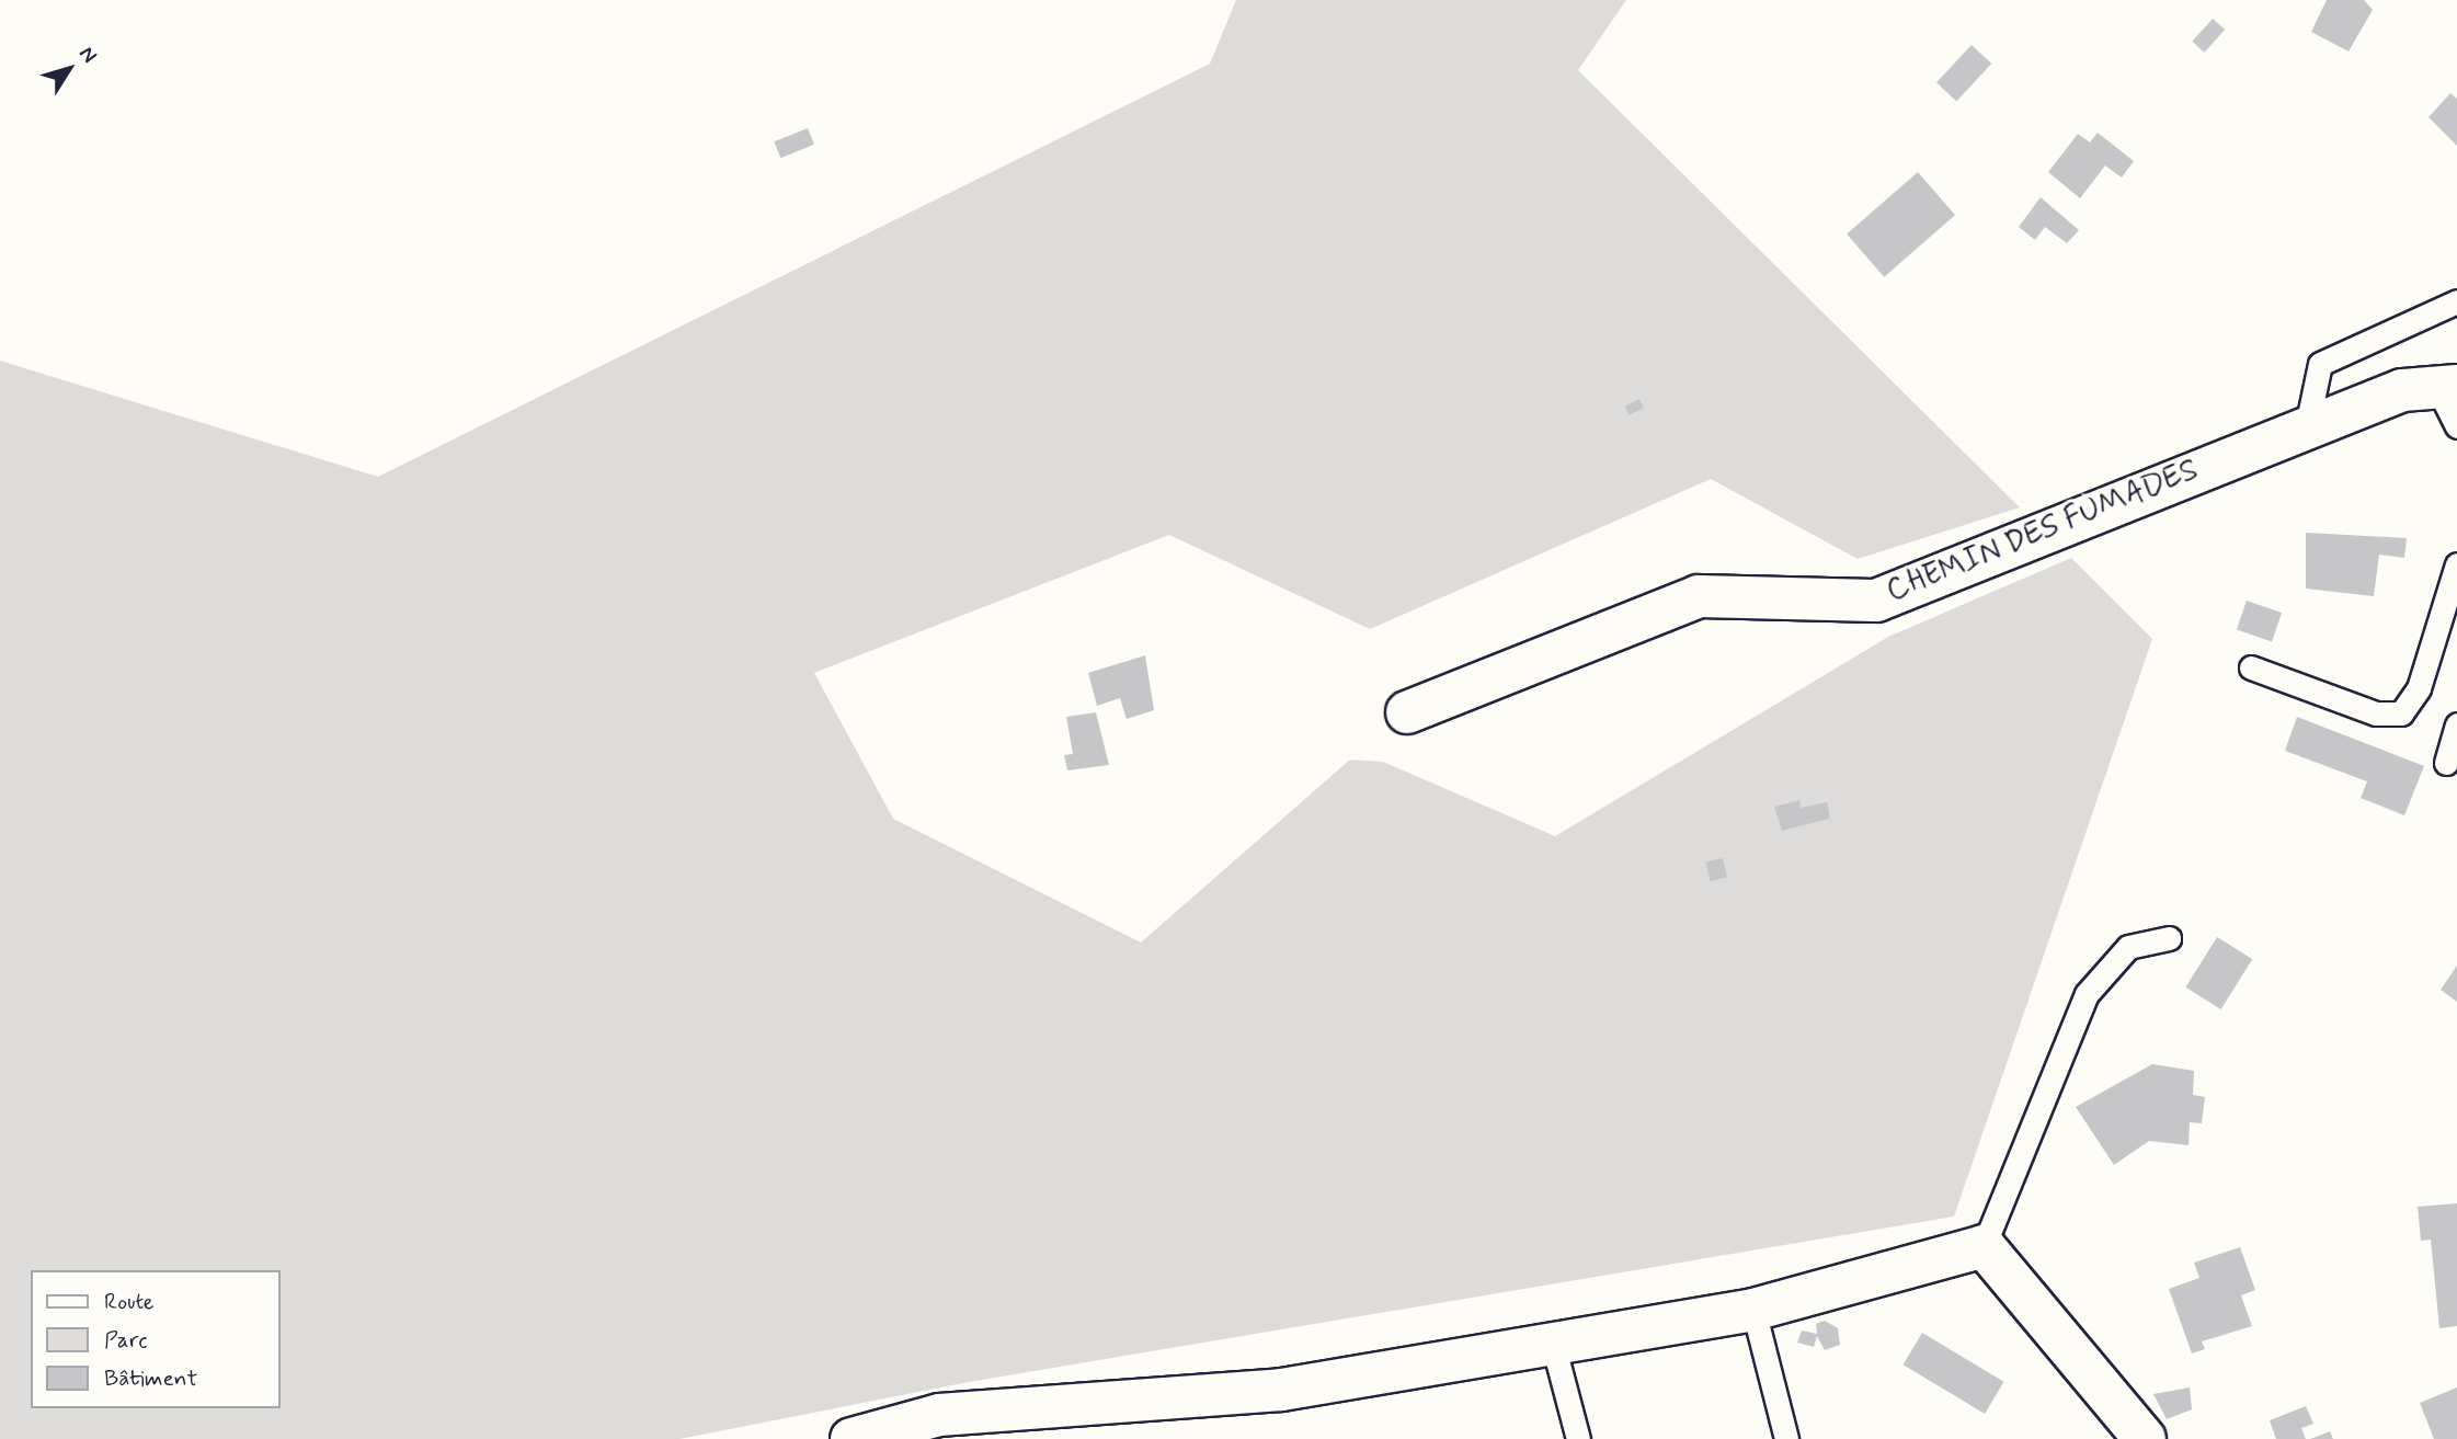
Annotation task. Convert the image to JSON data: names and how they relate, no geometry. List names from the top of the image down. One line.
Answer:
{"streets":{"street":["CHEMIN DES FUMADES"]},"legend":["Route","Parc","Bâtiment"],"north":"top right"}
